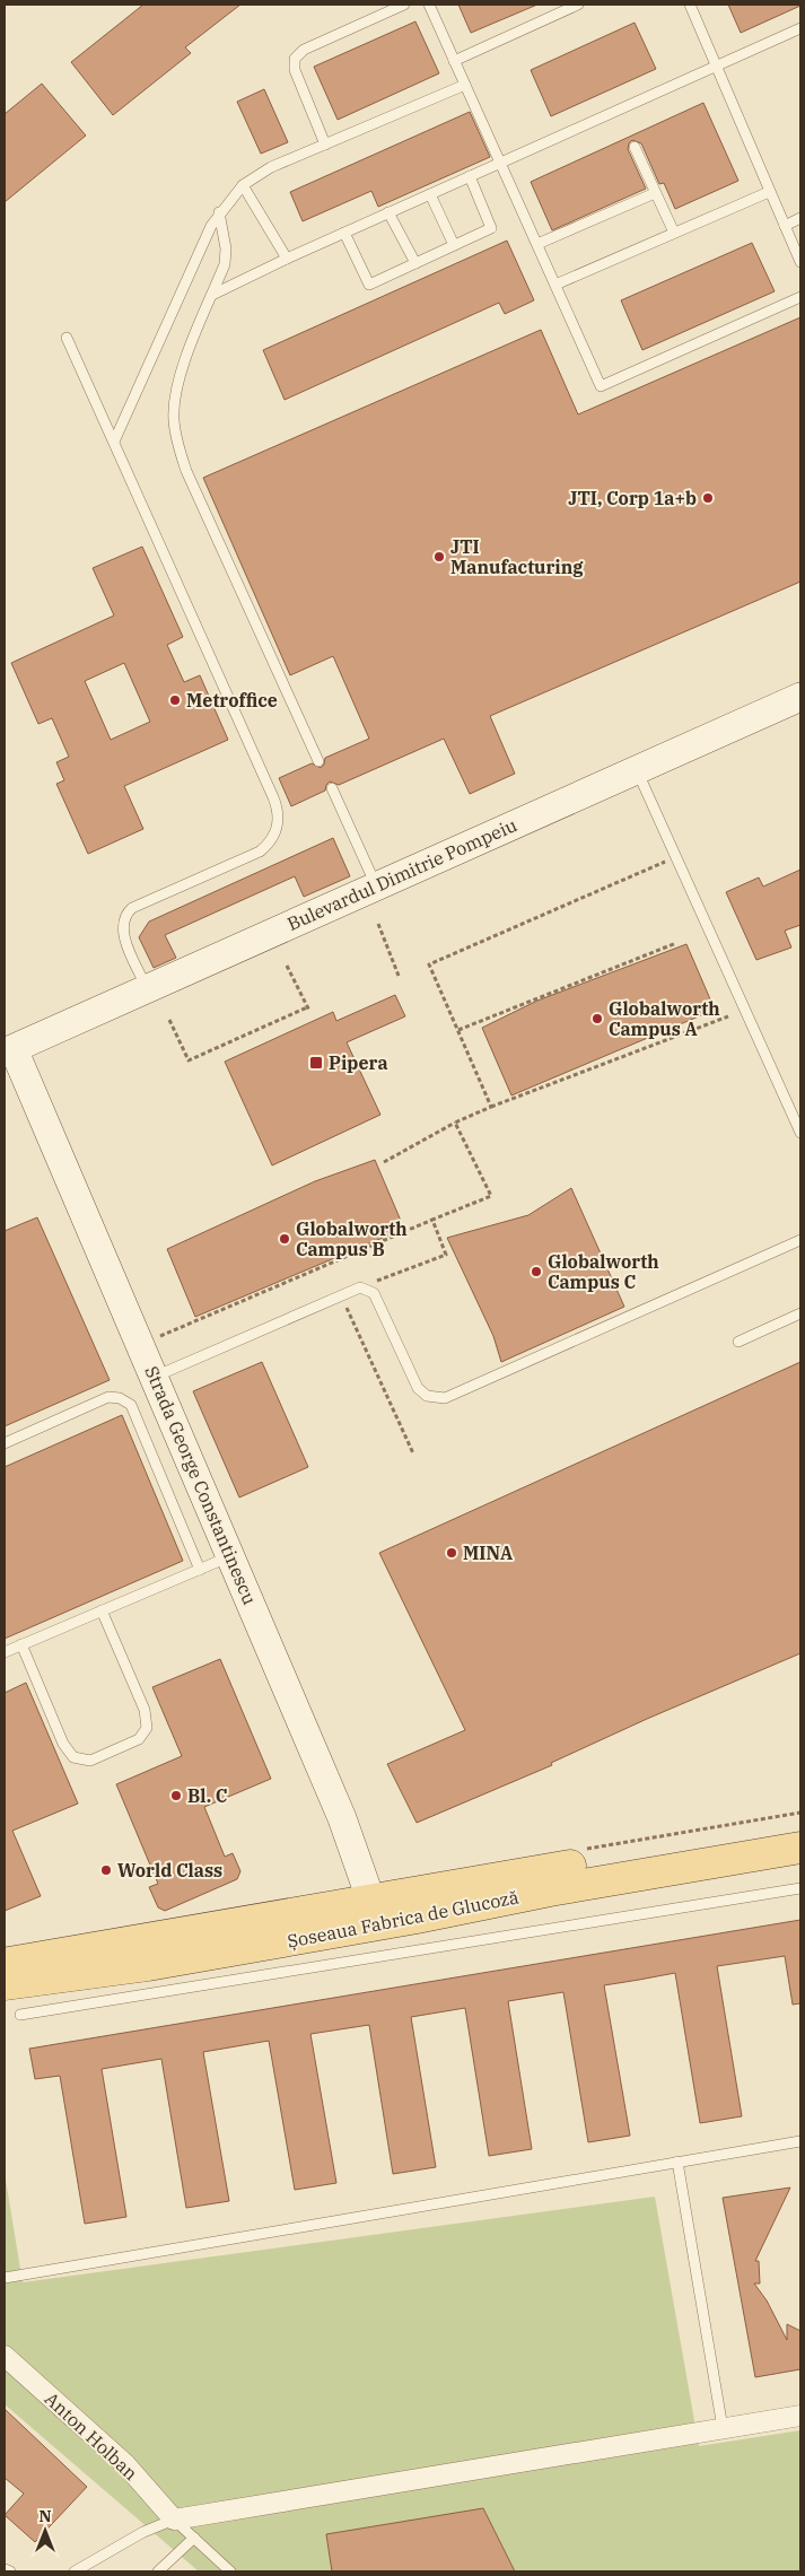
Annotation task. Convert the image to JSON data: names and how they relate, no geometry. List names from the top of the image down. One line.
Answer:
{"streets":{"main road":["Șoseaua Fabrica de Glucoză"],"street":["Bulevardul Dimitrie Pompeiu","Strada George Constantinescu","Anton Holban"]},"crossings":[["Bulevardul Dimitrie Pompeiu","Strada George Constantinescu"],["Strada George Constantinescu","Șoseaua Fabrica de Glucoză"]],"places":{"other":["JTI, Corp 1a+b","JTI Manufacturing","Metroffice","Globalworth Campus A","Globalworth Campus B","Globalworth Campus C","MINA","Bl. C","World Class"],"transit":["Pipera"]},"north":"top"}
